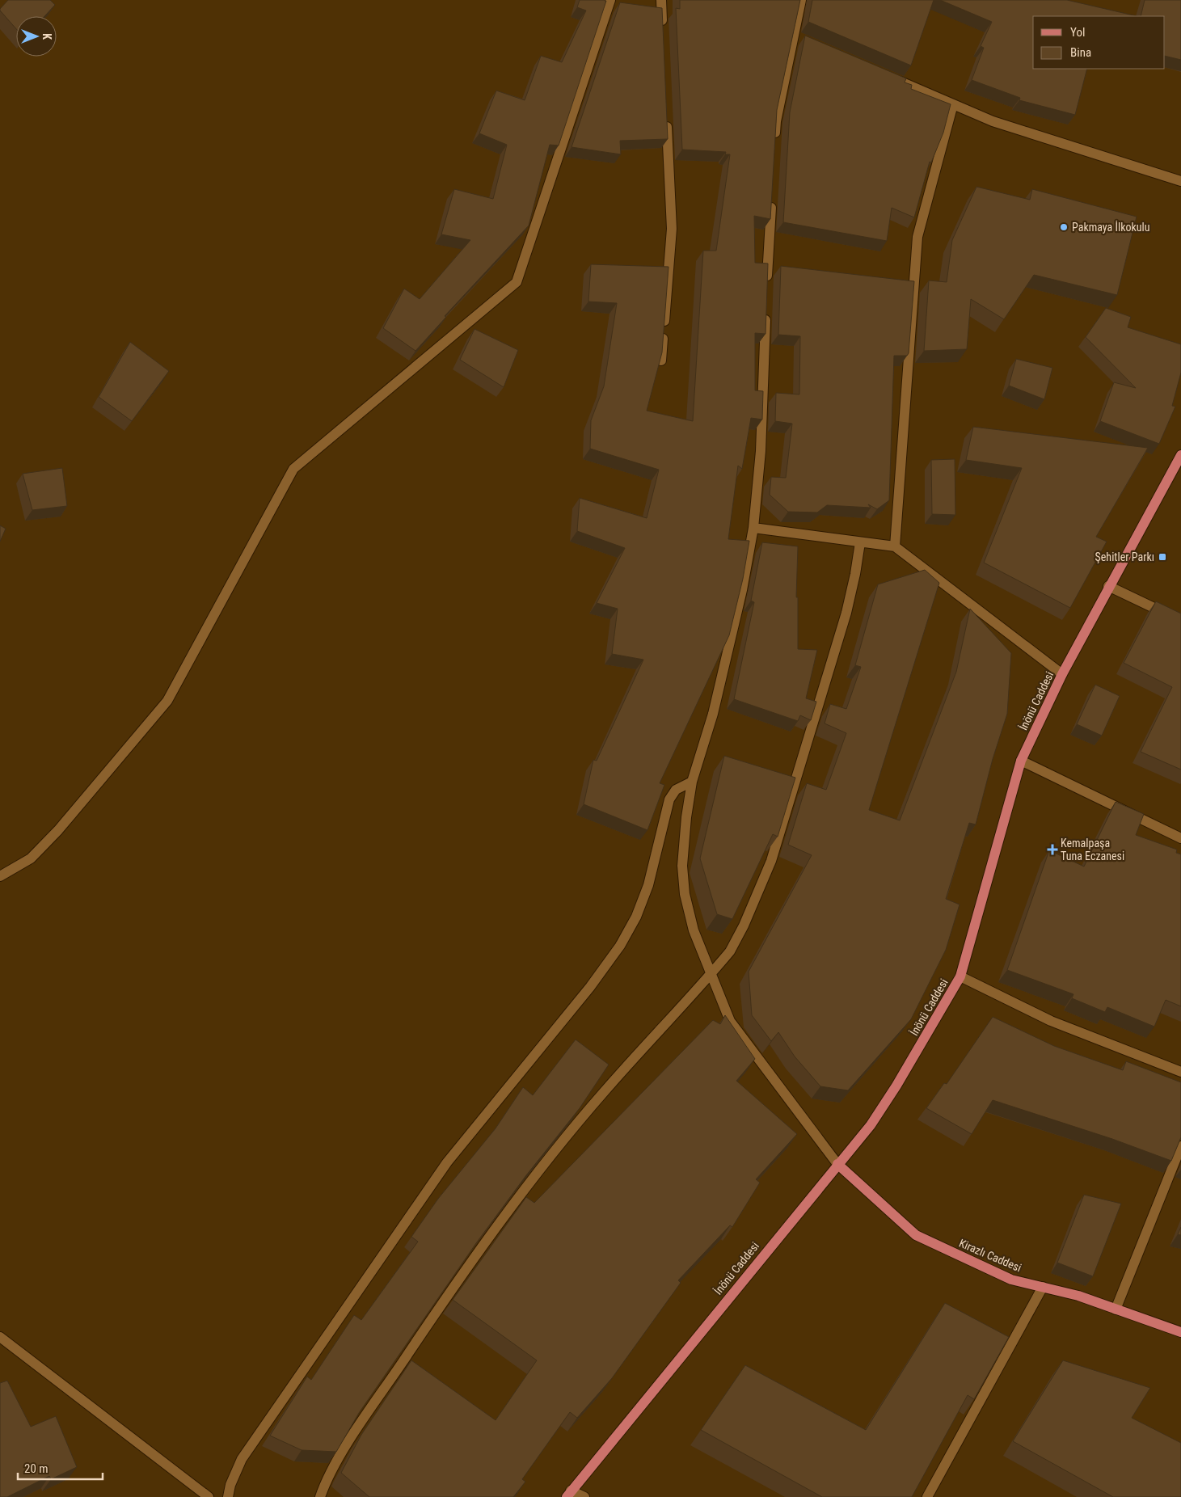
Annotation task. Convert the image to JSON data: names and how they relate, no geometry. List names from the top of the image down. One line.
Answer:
{"streets":{"main road":["İnönü Caddesi","Kirazlı Caddesi"]},"crossings":[["İnönü Caddesi","Kirazlı Caddesi"]],"places":{"other":["Pakmaya İlkokulu"],"transit":["Şehitler Parkı"],"health":["Kemalpaşa Tuna Eczanesi"]},"legend":["Yol","Bina"],"scale_bar":"20 m","north":"right"}
